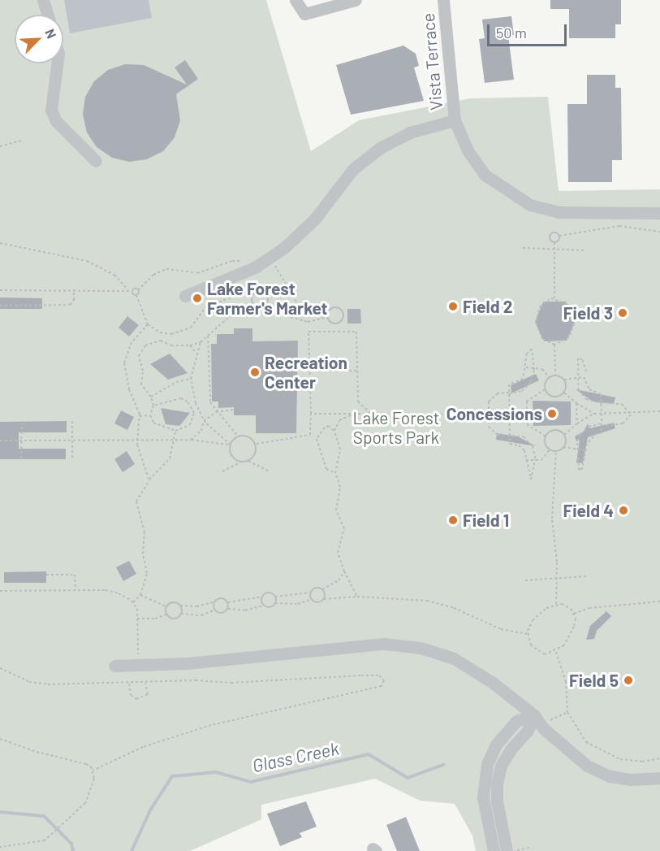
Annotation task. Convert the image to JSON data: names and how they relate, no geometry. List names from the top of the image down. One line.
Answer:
{"streets":{"street":["Vista Terrace"]},"water":["Glass Creek"],"parks":["Lake Forest Sports Park"],"places":["Lake Forest Farmer's Market","Field 2","Field 3","Recreation Center","Concessions","Field 4","Field 1","Field 5"],"scale_bar":"50 m","north":"top right"}
